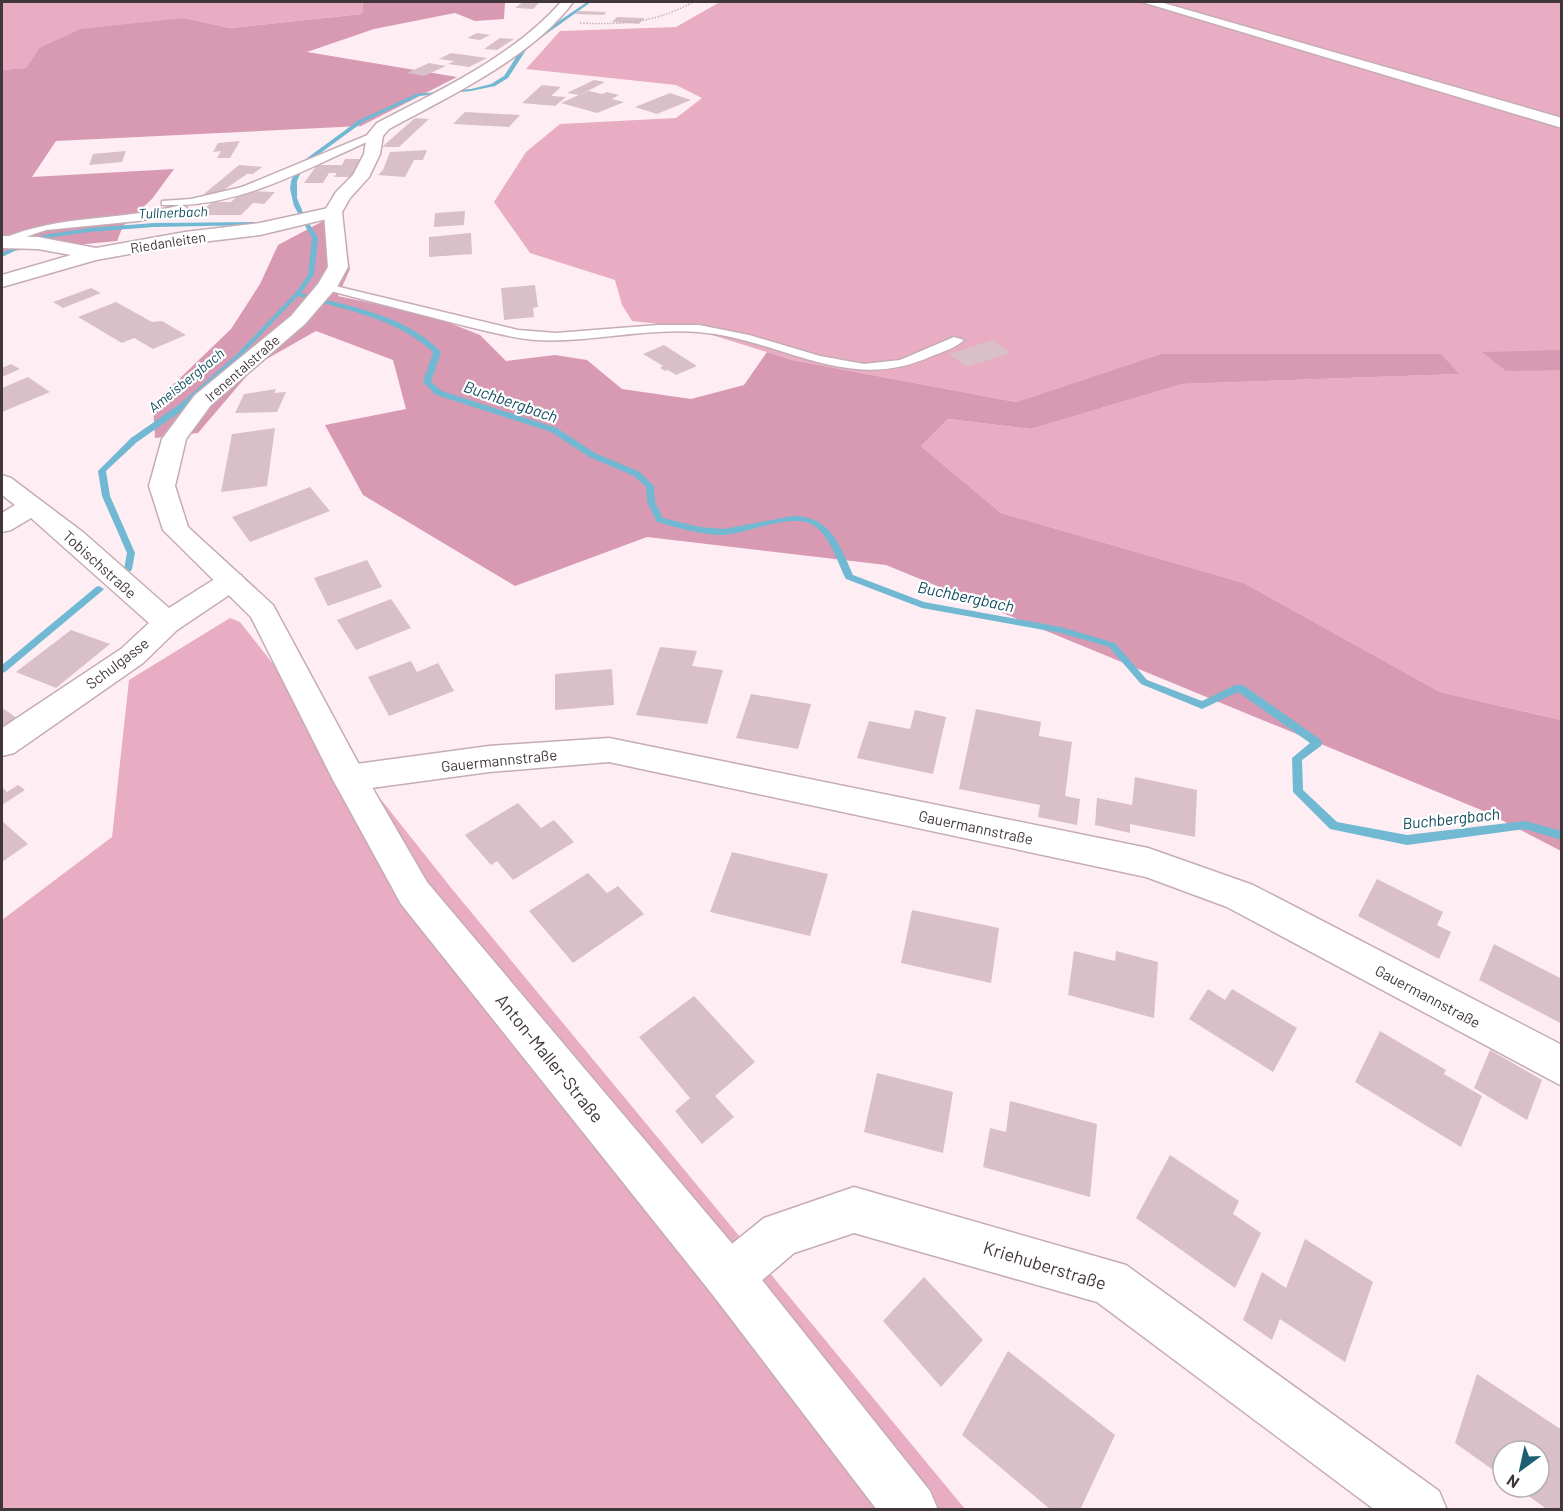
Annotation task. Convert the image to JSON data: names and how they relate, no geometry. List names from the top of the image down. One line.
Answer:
{"streets":{"street":["Riedanleiten","Irenentalstraße","Tobischstraße","Schulgasse","Gauermannstraße","Anton-Maller-Straße","Kriehuberstraße"]},"crossings":[["Riedanleiten","Irenentalstraße"],["Irenentalstraße","Schulgasse"],["Irenentalstraße","Anton-Maller-Straße"],["Tobischstraße","Schulgasse"],["Schulgasse","Anton-Maller-Straße"],["Gauermannstraße","Anton-Maller-Straße"],["Anton-Maller-Straße","Kriehuberstraße"]],"water":["Tullnerbach","Ameisbergbach","Buchbergbach"],"north":"bottom left"}
